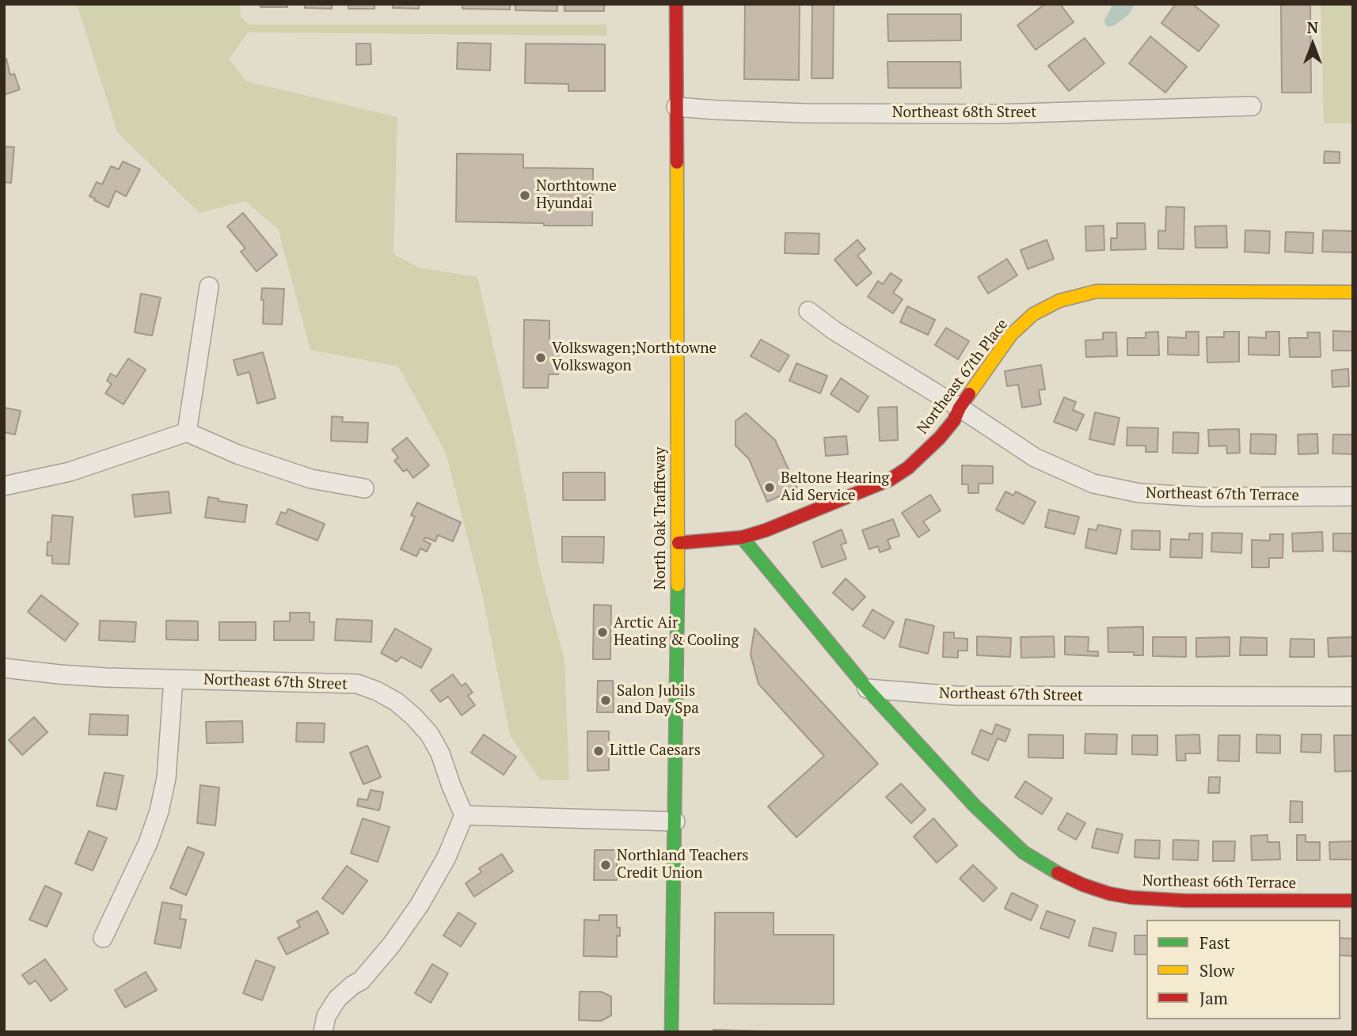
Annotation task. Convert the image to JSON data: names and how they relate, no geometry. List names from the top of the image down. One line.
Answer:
{"streets":{"street":["Northeast 68th Street","Northeast 67th Place","Northeast 67th Terrace","North Oak Trafficway","Northeast 67th Street","Northeast 66th Terrace"]},"crossings":[["Northeast 68th Street","North Oak Trafficway"],["Northeast 67th Place","Northeast 67th Terrace"],["Northeast 67th Place","North Oak Trafficway"],["Northeast 67th Street","Northeast 66th Terrace"]],"places":["Northtowne Hyundai","Volkswagen;Northtowne Volkswagon","Beltone Hearing Aid Service","Arctic Air Heating & Cooling","Salon Jubils and Day Spa","Little Caesars","Northland Teachers Credit Union"],"legend":["Fast","Slow","Jam"],"north":"top"}
